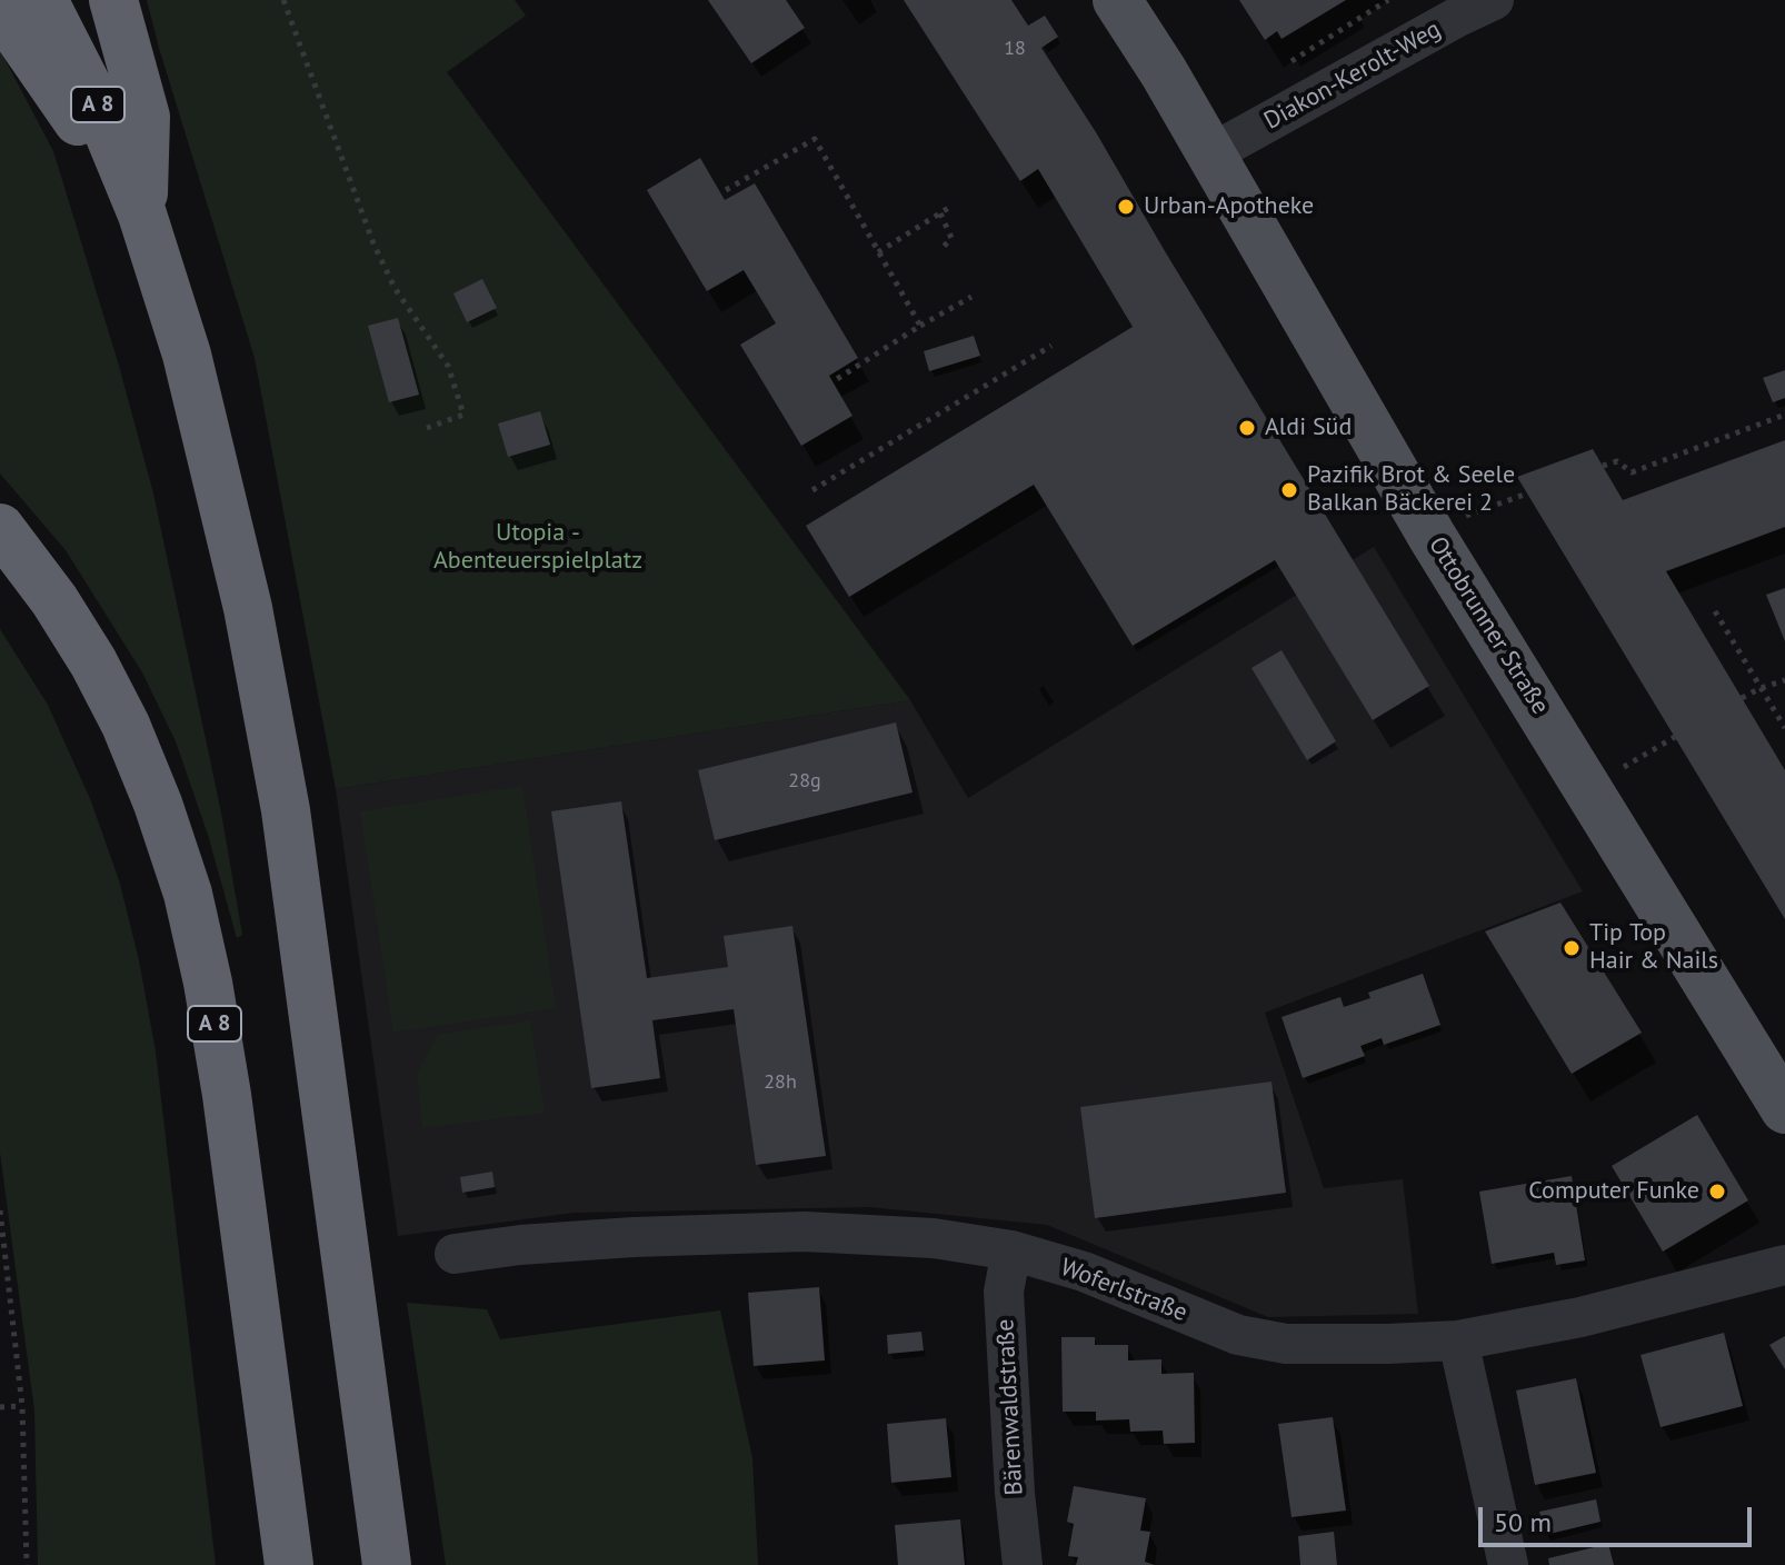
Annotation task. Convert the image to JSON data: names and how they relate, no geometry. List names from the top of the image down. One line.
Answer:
{"streets":{"highway":["A 8"],"main road":["Ottobrunner Straße"],"street":["Diakon-Kerolt-Weg","Woferlstraße","Bärenwaldstraße"]},"crossings":[["Diakon-Kerolt-Weg","Ottobrunner Straße"],["Woferlstraße","Bärenwaldstraße"]],"parks":["Utopia - Abenteuerspielplatz"],"places":["Urban-Apotheke","Aldi Süd","Pazifik Brot & Seele Balkan Bäckerei 2","Tip Top Hair & Nails","Computer Funke"],"house_numbers":["18","28g","28h"],"scale_bar":"50 m"}
